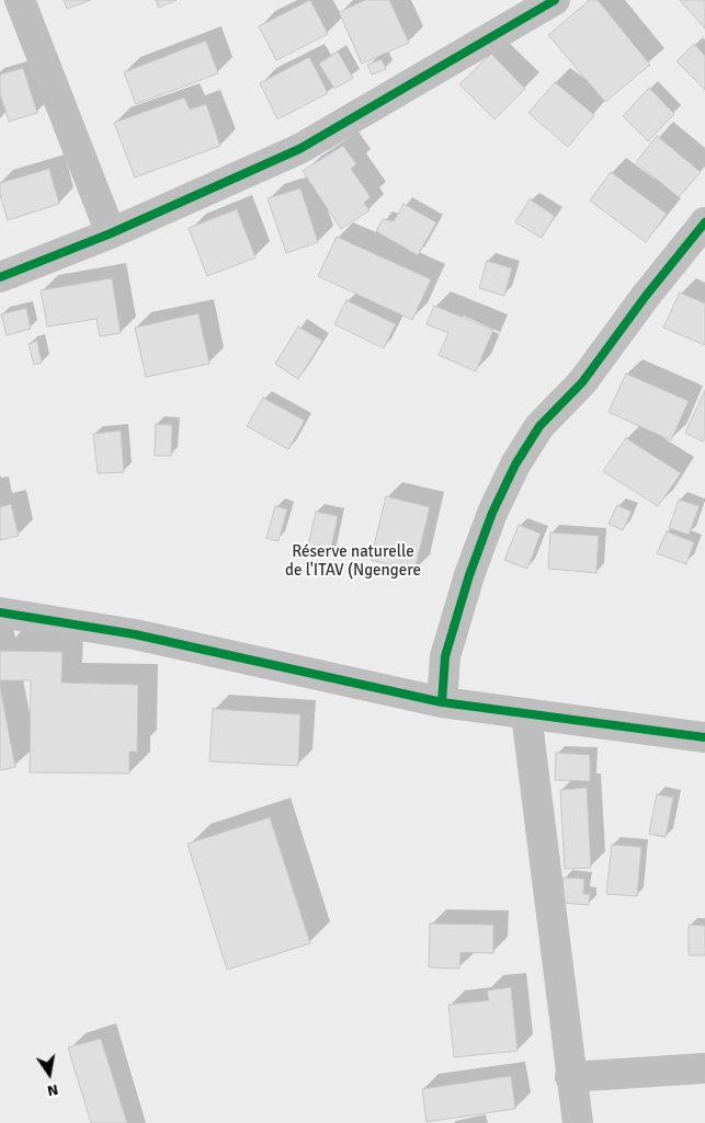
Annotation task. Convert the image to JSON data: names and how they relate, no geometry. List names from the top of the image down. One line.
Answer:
{"parks":["Réserve naturelle de l'ITAV (Ngengere"],"north":"bottom"}
